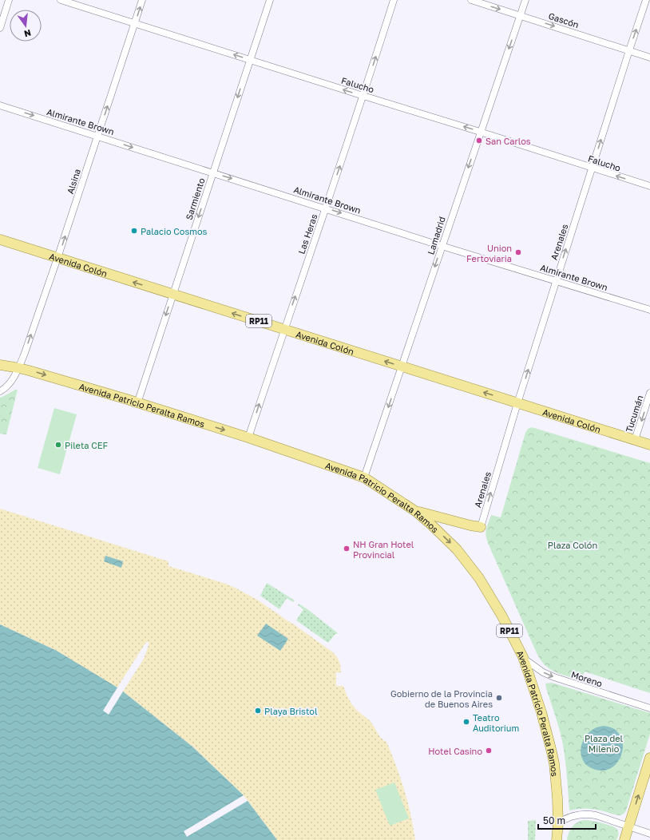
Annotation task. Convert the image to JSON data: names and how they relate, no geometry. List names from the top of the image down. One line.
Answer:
{"streets":{"main road":["Avenida Colón","RP11","Avenida Patricio Peralta Ramos"],"street":["Gascón","Falucho","Almirante Brown","Alsina","Sarmiento","Las Heras","Lamadrid","Arenales","Tucumán","Moreno"]},"crossings":[["Gascón","Lamadrid"],["Gascón","Arenales"],["Falucho","Alsina"],["Falucho","Sarmiento"],["Falucho","Las Heras"],["Falucho","Lamadrid"],["Falucho","Arenales"],["Almirante Brown","Alsina"],["Almirante Brown","Sarmiento"],["Almirante Brown","Las Heras"],["Almirante Brown","Lamadrid"],["Almirante Brown","Arenales"],["Alsina","Avenida Colón"],["Alsina","Avenida Patricio Peralta Ramos"],["Sarmiento","Avenida Colón"],["Sarmiento","Avenida Patricio Peralta Ramos"],["Las Heras","Avenida Colón"],["Las Heras","Avenida Patricio Peralta Ramos"],["Lamadrid","Avenida Colón"],["Lamadrid","Avenida Patricio Peralta Ramos"],["Arenales","Avenida Colón"],["Arenales","RP11"],["Avenida Colón","Tucumán"],["RP11","Avenida Patricio Peralta Ramos"],["Avenida Patricio Peralta Ramos","Moreno"]],"one_way":["Gascón","Falucho","Almirante Brown","Alsina","Sarmiento","Las Heras","Lamadrid","Arenales","Avenida Colón","Avenida Patricio Peralta Ramos","Tucumán","Moreno"],"parks":["Plaza Colón","Plaza del Milenio"],"places":["San Carlos","Palacio Cosmos","Union Fertoviaria","Pileta CEF","NH Gran Hotel Provincial","Gobierno de la Provincia de Buenos Aires","Playa Bristol","Teatro Auditorium","Hotel Casino"],"scale_bar":"50 m","north":"bottom"}
